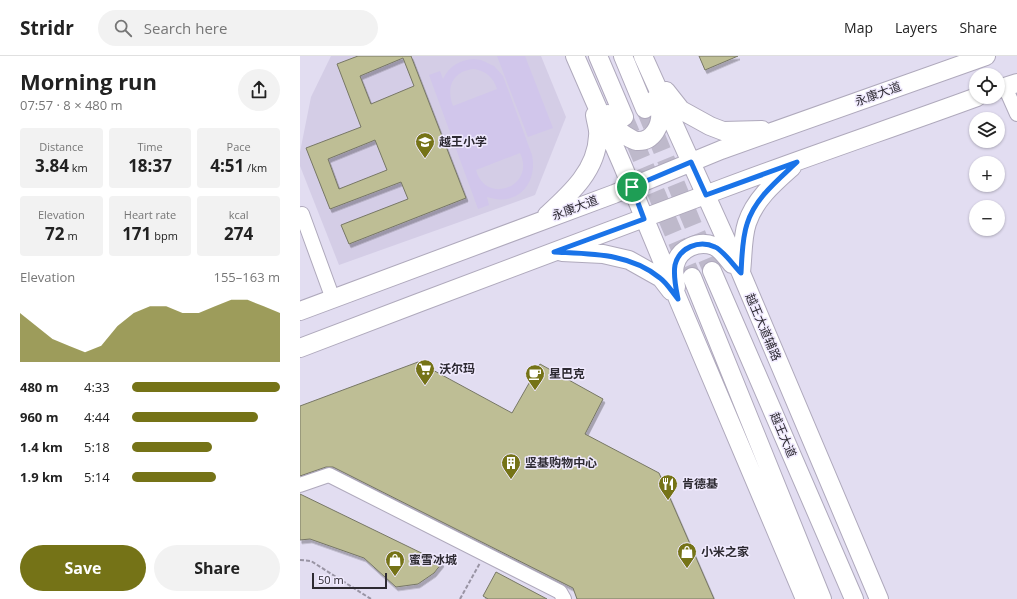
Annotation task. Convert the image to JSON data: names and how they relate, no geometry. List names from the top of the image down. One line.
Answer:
{"streets":{"main road":["永康大道","越王大道辅路","越王大道"]},"crossings":[["永康大道","越王大道辅路"]],"places":{"school or university":["越王小学"],"supermarket":["沃尔玛"],"cafe":["星巴克"],"building":["坚基购物中心"],"restaurant":["肯德基"],"shop":["小米之家","蜜雪冰城"]},"scale_bar":"50 m","page":{"header":"Stridr","search":"Search here","nav":["Map","Layers","Share"],"heading":["Morning run","07:57 · 8 × 480 m"],"map_buttons":["+","−"],"stats":[["Distance","3.84 km"],["Time","18:37"],["Pace","4:51 /km"],["Elevation","72 m"],["Heart rate","171 bpm"],["kcal","274"]],"chart":["Elevation","155–163 m"],"list":[{"name":"480 m","note":"4:33"},{"name":"960 m","note":"4:44"},{"name":"1.4 km","note":"5:18"},{"name":"1.9 km","note":"5:14"}],"buttons":["Save","Share"],"scale":"50 m"}}
